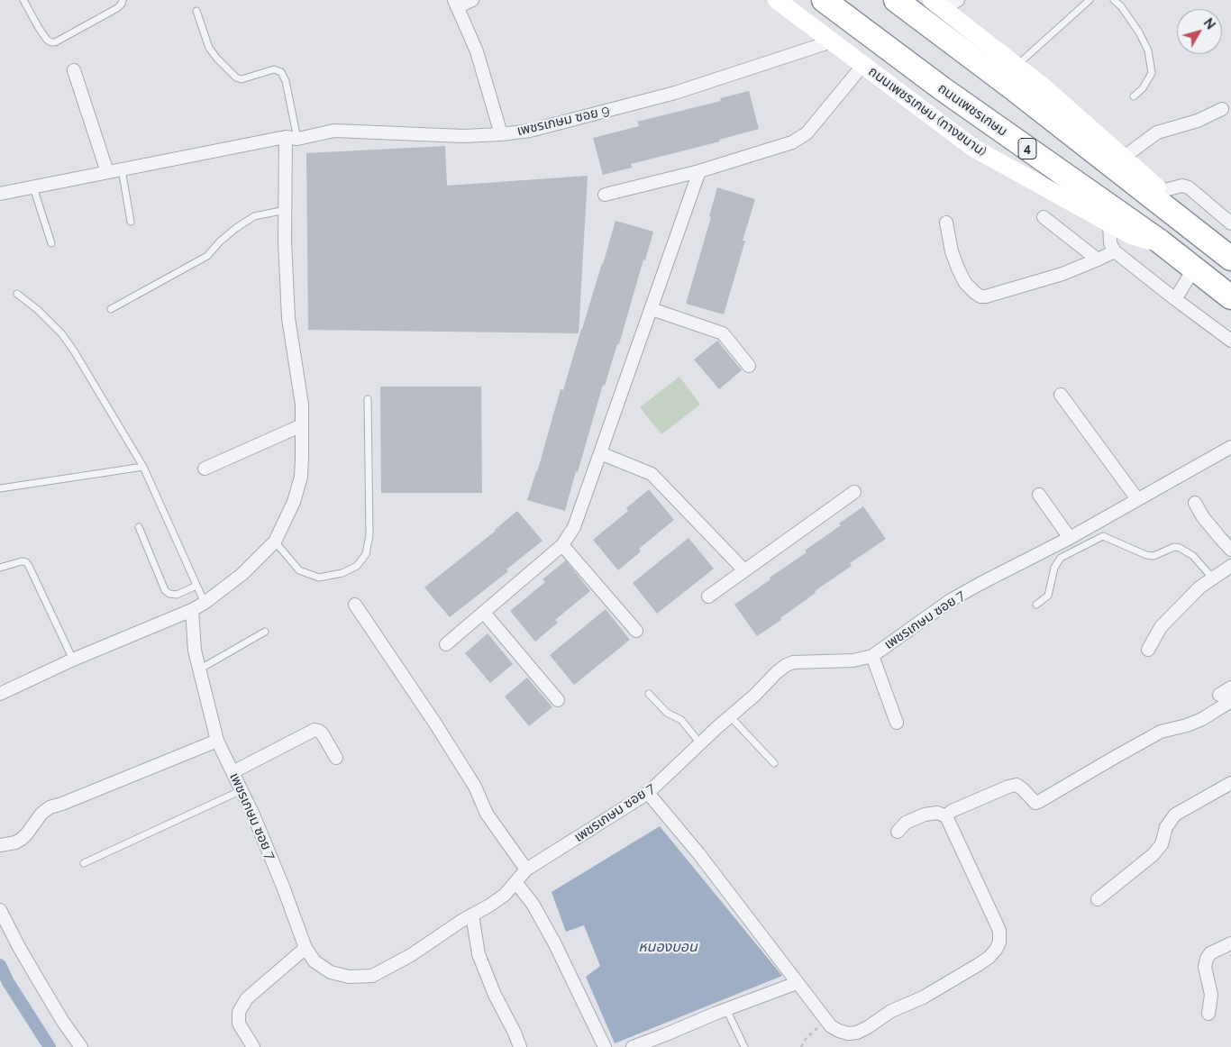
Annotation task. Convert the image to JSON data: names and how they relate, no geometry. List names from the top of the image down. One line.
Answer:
{"streets":{"highway":["ถนนเพชรเกษม","4"],"main road":["ถนนเพชรเกษม (ทางขนาน)"],"street":["เพชรเกษม ซอย 9","เพชรเกษม ซอย 7"]},"crossings":[["ถนนเพชรเกษม","ถนนเพชรเกษม (ทางขนาน)"],["ถนนเพชรเกษม (ทางขนาน)","เพชรเกษม ซอย 9"]],"water":["หนองบอน"],"north":"top right"}
